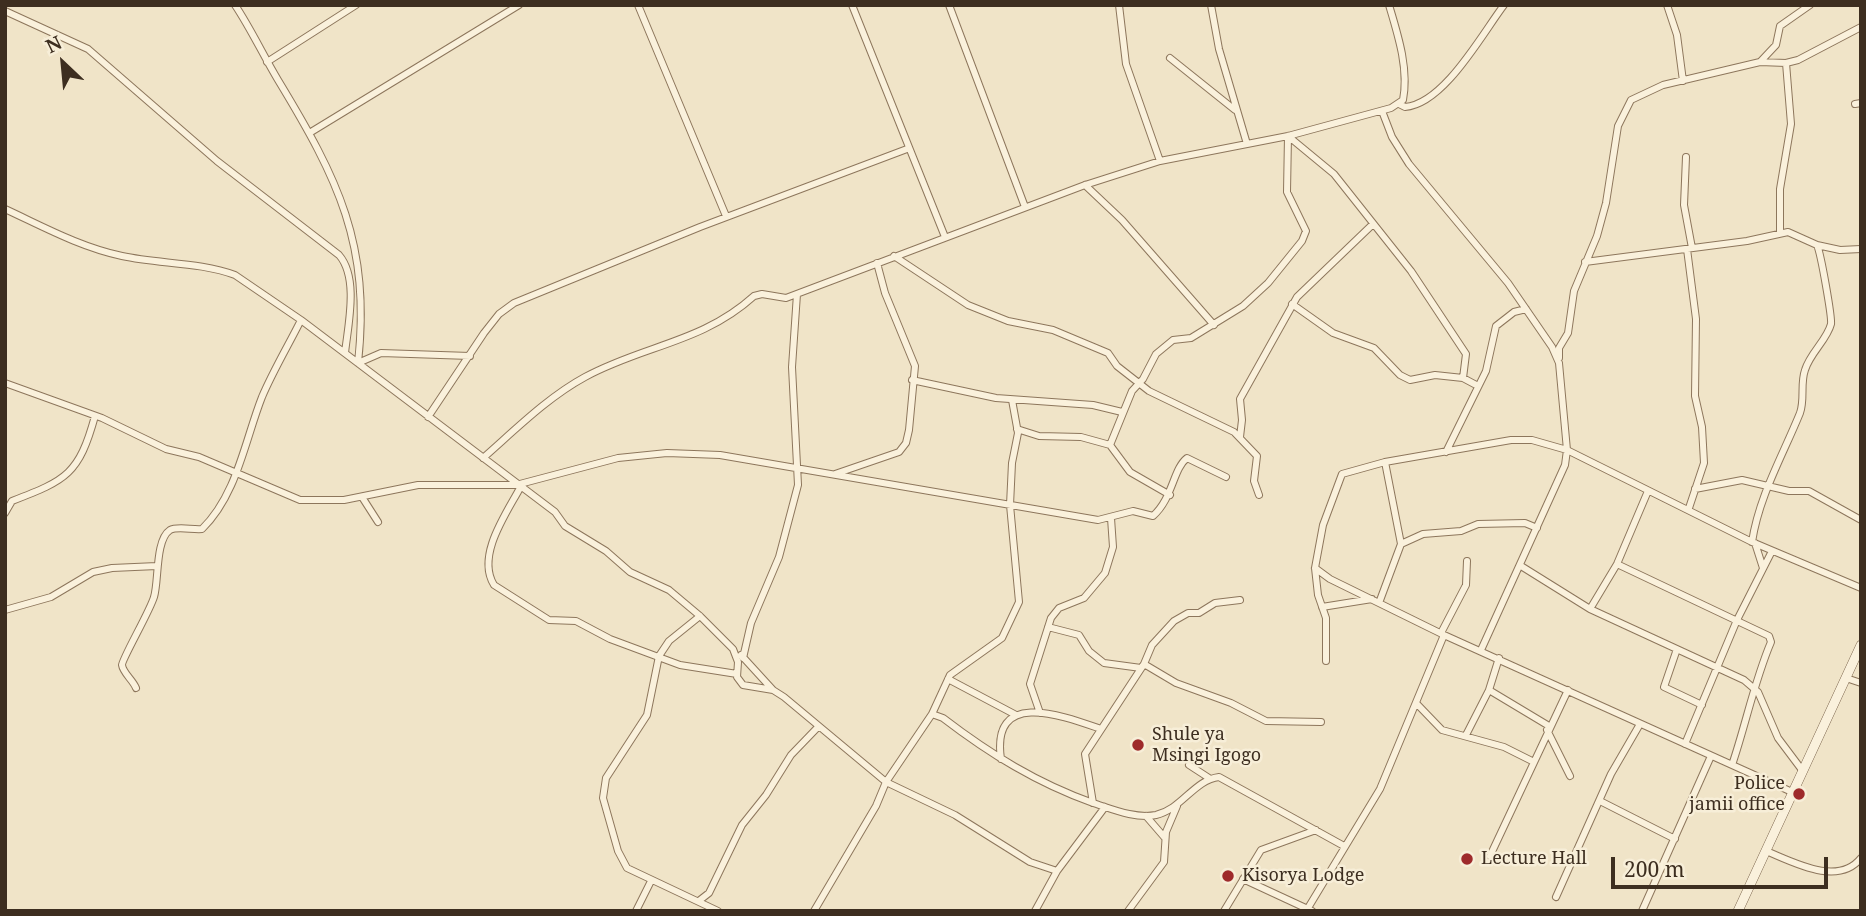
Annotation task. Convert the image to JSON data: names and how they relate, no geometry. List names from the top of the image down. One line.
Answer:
{"places":["Shule ya Msingi Igogo","Police jamii office","Lecture Hall","Kisorya Lodge"],"scale_bar":"200 m","north":"top left"}
